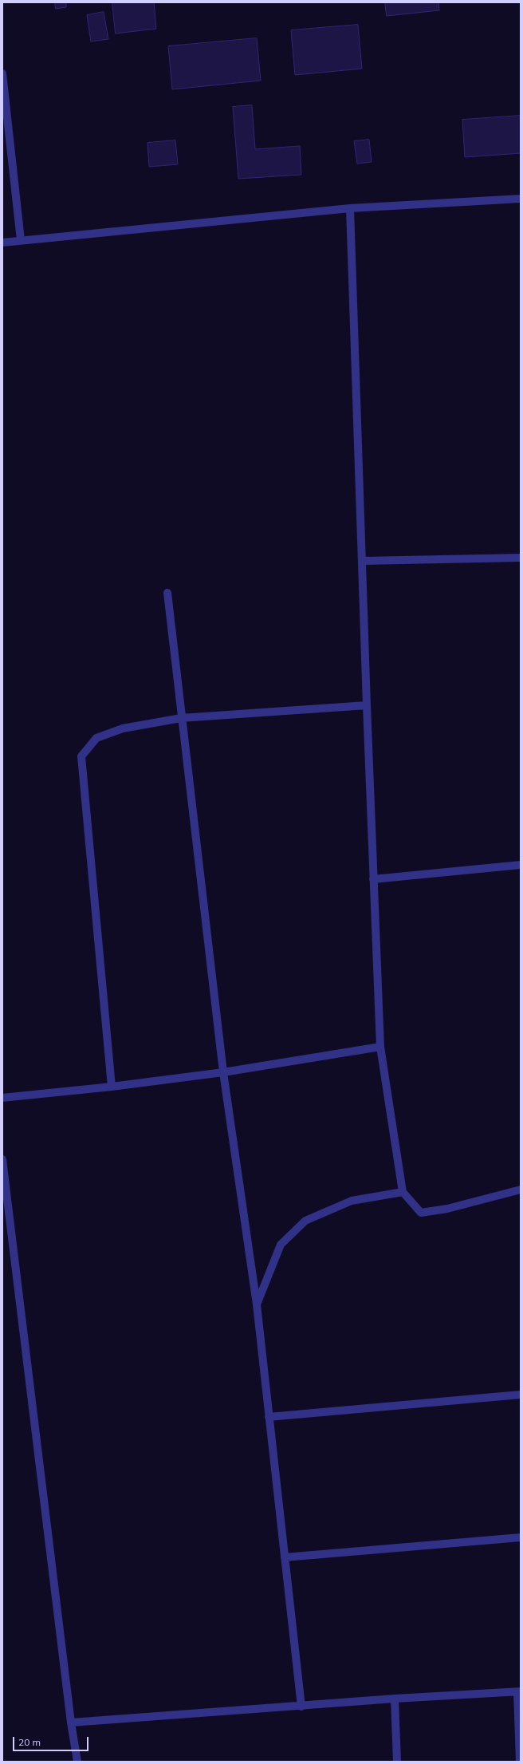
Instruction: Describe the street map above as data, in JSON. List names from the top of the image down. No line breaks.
{"scale_bar":"20 m"}
